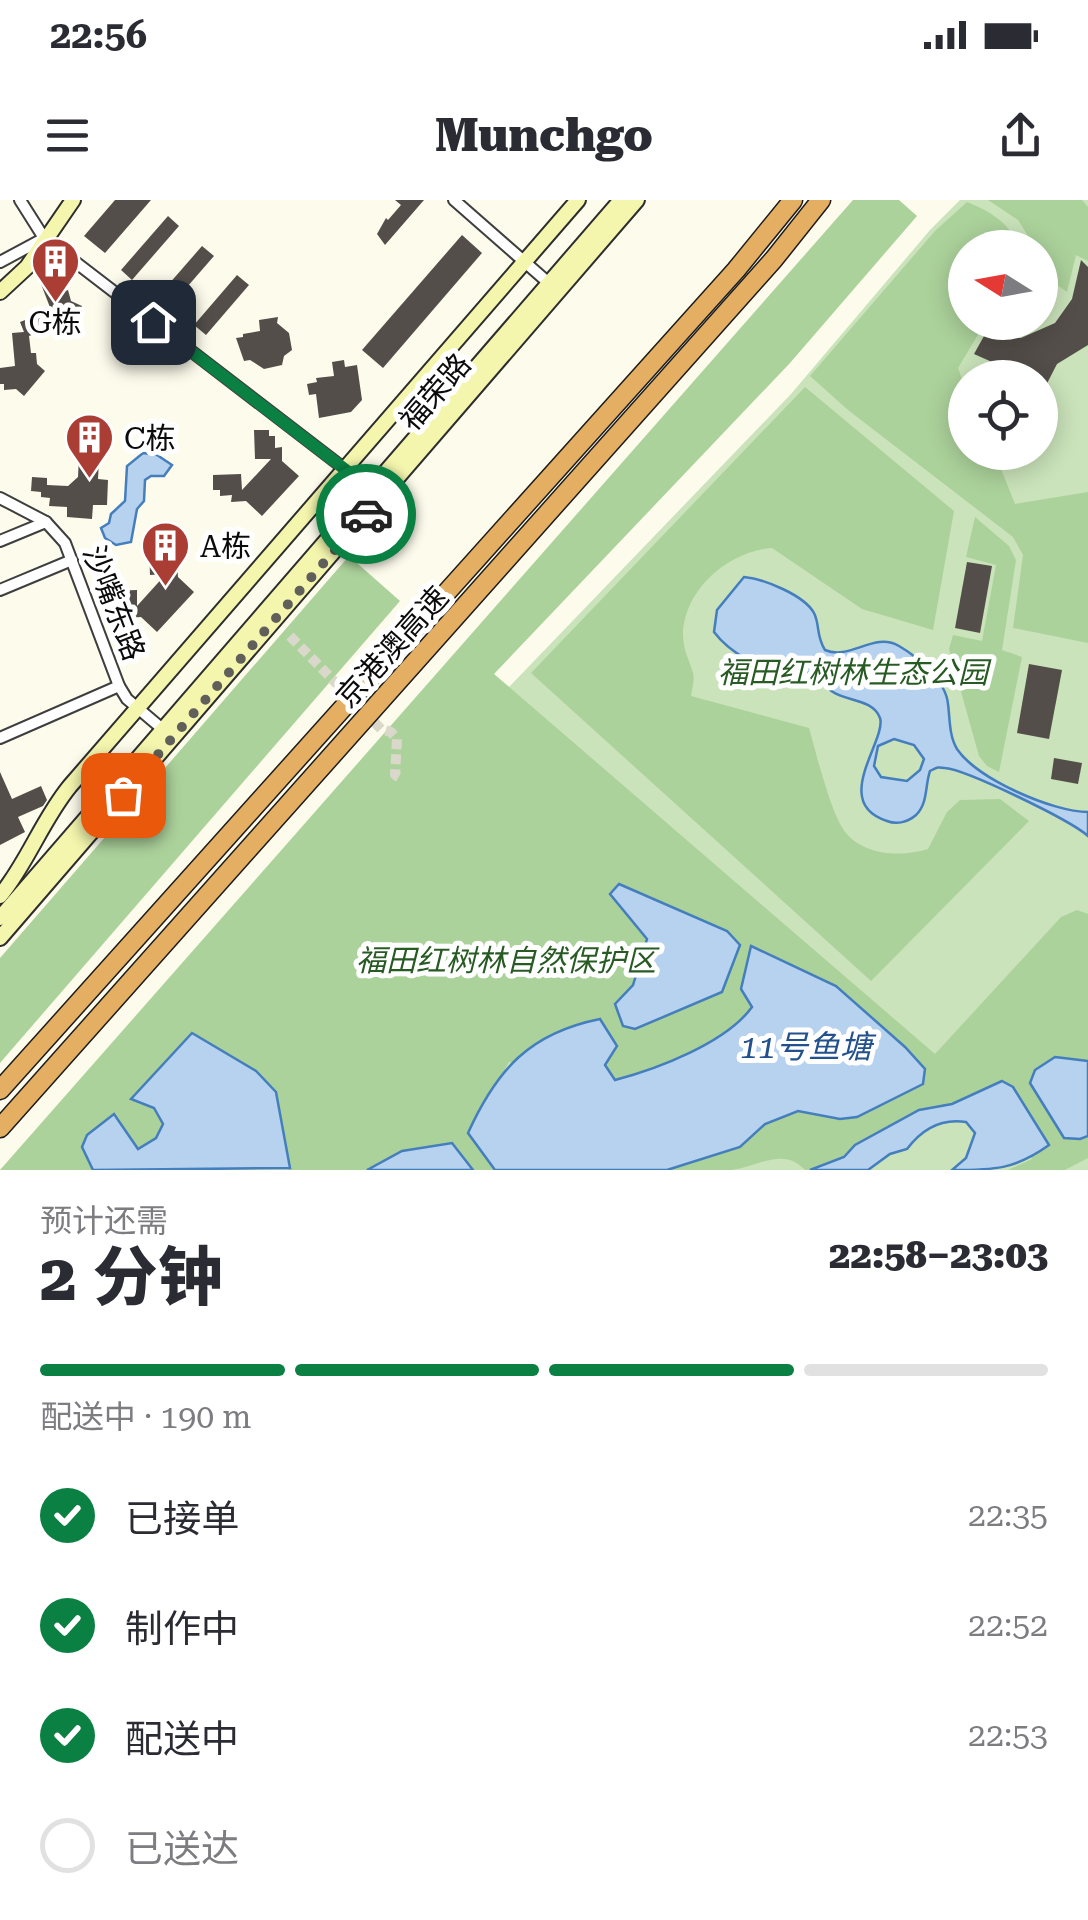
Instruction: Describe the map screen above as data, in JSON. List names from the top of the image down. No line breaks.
{"streets":{"highway":["京港澳高速"],"main road":["福荣路"],"street":["沙嘴东路"]},"crossings":[["福荣路","沙嘴东路"]],"water":["11号鱼塘"],"parks":["福田红树林生态公园","福田红树林自然保护区"],"places":{"building":["G栋","C栋","A栋"]},"north":"left","page":{"status":"22:56","header":"Munchgo","heading":["2 分钟","预计还需","22:58–23:03"],"bar":"配送中 · 190 m","list":[["已接单","22:35"],["制作中","22:52"],["配送中","22:53"],"已送达"]}}
